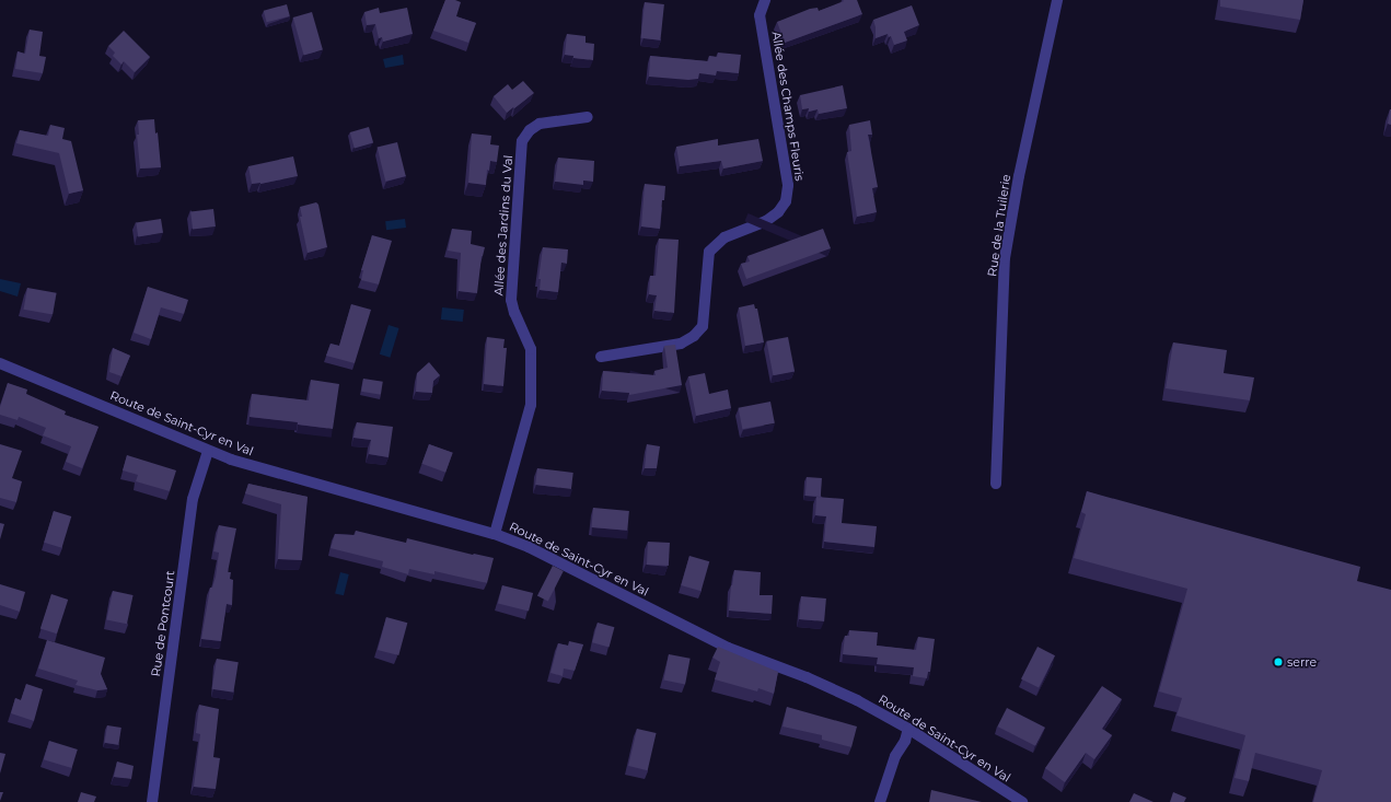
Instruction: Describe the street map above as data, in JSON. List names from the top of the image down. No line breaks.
{"streets":{"street":["Allée des Champs Fleuris","Allée des Jardins du Val","Rue de la Tuilerie","Route de Saint-Cyr en Val","Rue de Pontcourt"]},"crossings":[["Allée des Jardins du Val","Route de Saint-Cyr en Val"],["Route de Saint-Cyr en Val","Rue de Pontcourt"]],"places":["serre"]}
